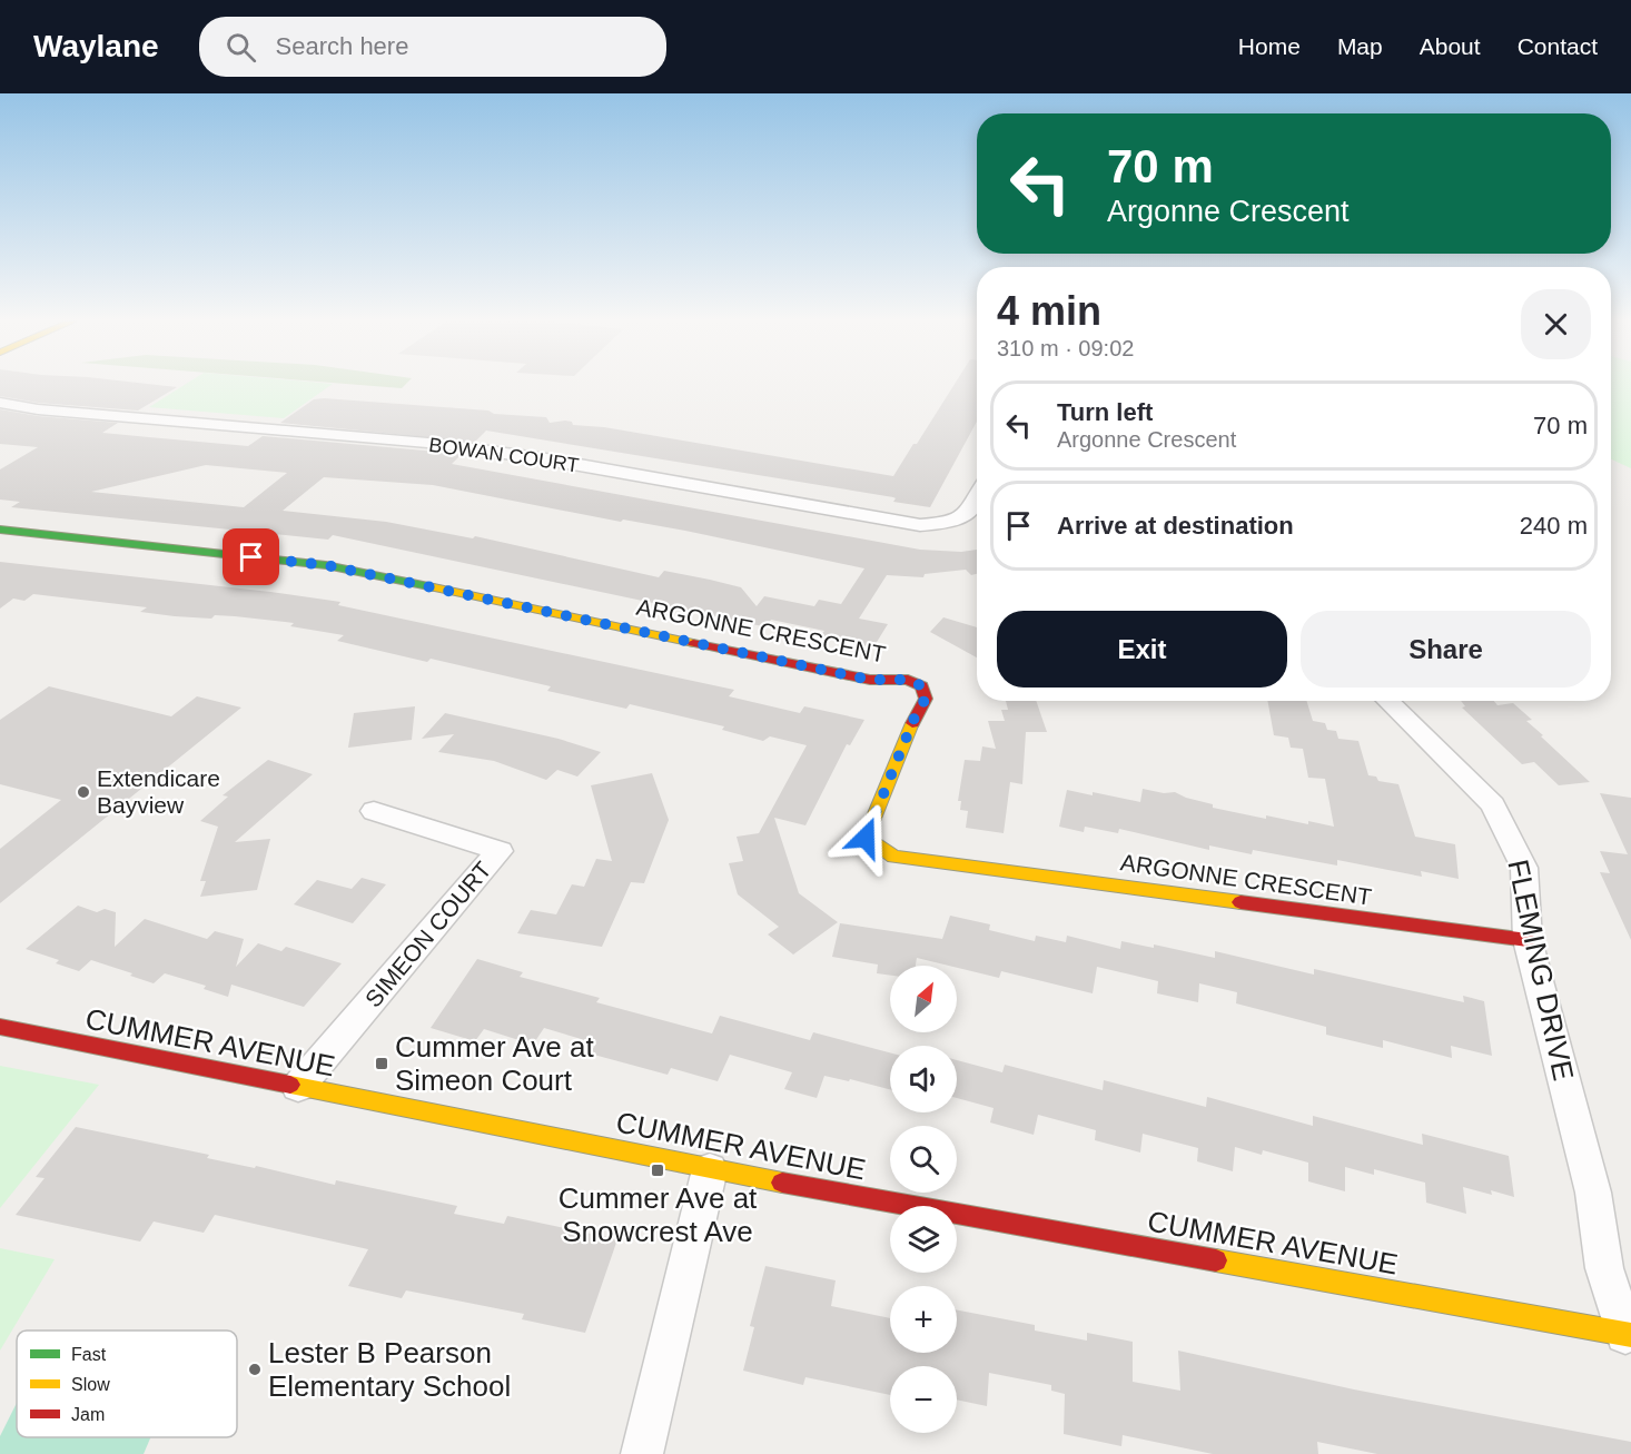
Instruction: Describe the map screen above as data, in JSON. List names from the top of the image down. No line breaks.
{"streets":{"street":["BOWAN COURT","ARGONNE CRESCENT","SIMEON COURT","FLEMING DRIVE","CUMMER AVENUE"]},"crossings":[["ARGONNE CRESCENT","FLEMING DRIVE"],["SIMEON COURT","CUMMER AVENUE"],["FLEMING DRIVE","CUMMER AVENUE"]],"places":{"other":["Extendicare Bayview","Lester B Pearson Elementary School"],"transit":["Cummer Ave at Simeon Court","Cummer Ave at Snowcrest Ave"]},"legend":["Fast","Slow","Jam"],"north":"top right","page":{"header":"Waylane","search":"Search here","nav":["Home","Map","About","Contact"],"turn":["70 m","Argonne Crescent"],"heading":["4 min","310 m · 09:02"],"list":[{"name":"Turn left","note":"Argonne Crescent","value":"70 m"},{"name":"Arrive at destination","value":"240 m"}],"buttons":["Exit","Share"],"map_buttons":["+","−"]}}
